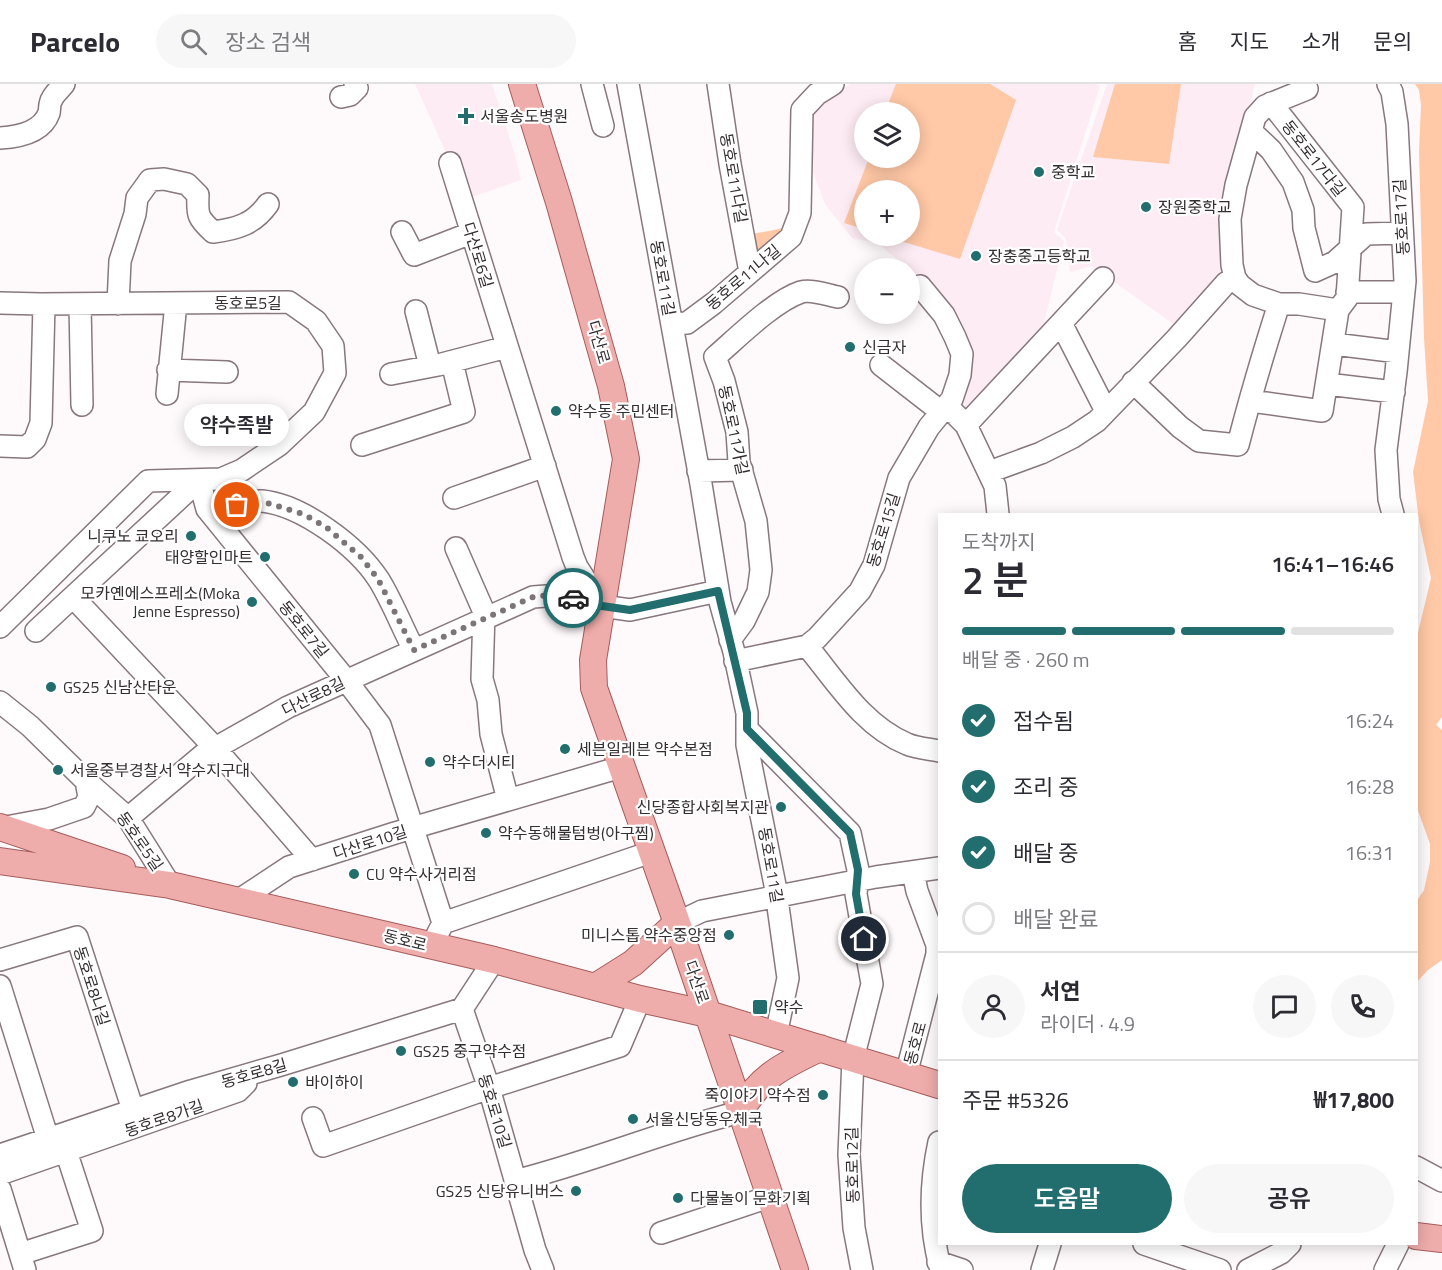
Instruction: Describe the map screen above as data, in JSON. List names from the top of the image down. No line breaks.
{"streets":{"main road":["다산로","동호로"],"street":["동호로17다길","동호로11다길","동호로17길","다산로6길","동호로11나길","동호로11길","동호로5길","동호로11가길","동호로15길","동호로7길","다산로8길","다산로10길","동호로8나길","동호로8길","동호로10길","동호로8가길","동호로12길"]},"crossings":[["동호로17다길","동호로17길"],["동호로11다길","동호로11나길"],["다산로6길","다산로"],["다산로6길","다산로8길"],["동호로11나길","동호로11길"],["동호로11길","동호로11가길"],["동호로11길","동호로"],["동호로5길","동호로7길"],["동호로5길","다산로8길"],["동호로5길","동호로"],["다산로","다산로8길"],["다산로","다산로10길"],["다산로","동호로"],["동호로7길","다산로8길"],["동호로7길","다산로10길"],["다산로10길","동호로"],["동호로","동호로12길"],["동호로8나길","동호로8길"],["동호로8길","동호로10길"],["동호로8길","동호로8가길"]],"places":{"health":["서울송도병원"],"other":["중학교","장원중학교","장충중고등학교","신금자","약수동 주민센터","약수족발","니쿠노 쿄오리","태양할인마트","모카옌에스프레소(Moka Jenne Espresso)","GS25 신남산타운","세븐일레븐 약수본점","약수더시티","서울중부경찰서 약수지구대","신당종합사회복지관","약수동해물텀벙(아구찜)","CU 약수사거리점","미니스톱 약수중앙점","GS25 중구약수점","바이하이","죽이야기 약수점","서울신당동우체국","GS25 신당유니버스","다물놀이 문화기획"],"transit":["약수"]},"page":{"header":"Parcelo","search":"장소 검색","nav":["홈","지도","소개","문의"],"map_buttons":["+","−"],"bubble":"약수족발","heading":["2 분","도착까지","16:41–16:46"],"panel":["서연","라이더 · 4.9","주문 #5326","₩17,800"],"bar":"배달 중 · 260 m","list":[["접수됨","16:24"],["조리 중","16:28"],["배달 중","16:31"],"배달 완료"],"buttons":["도움말","공유"]}}
